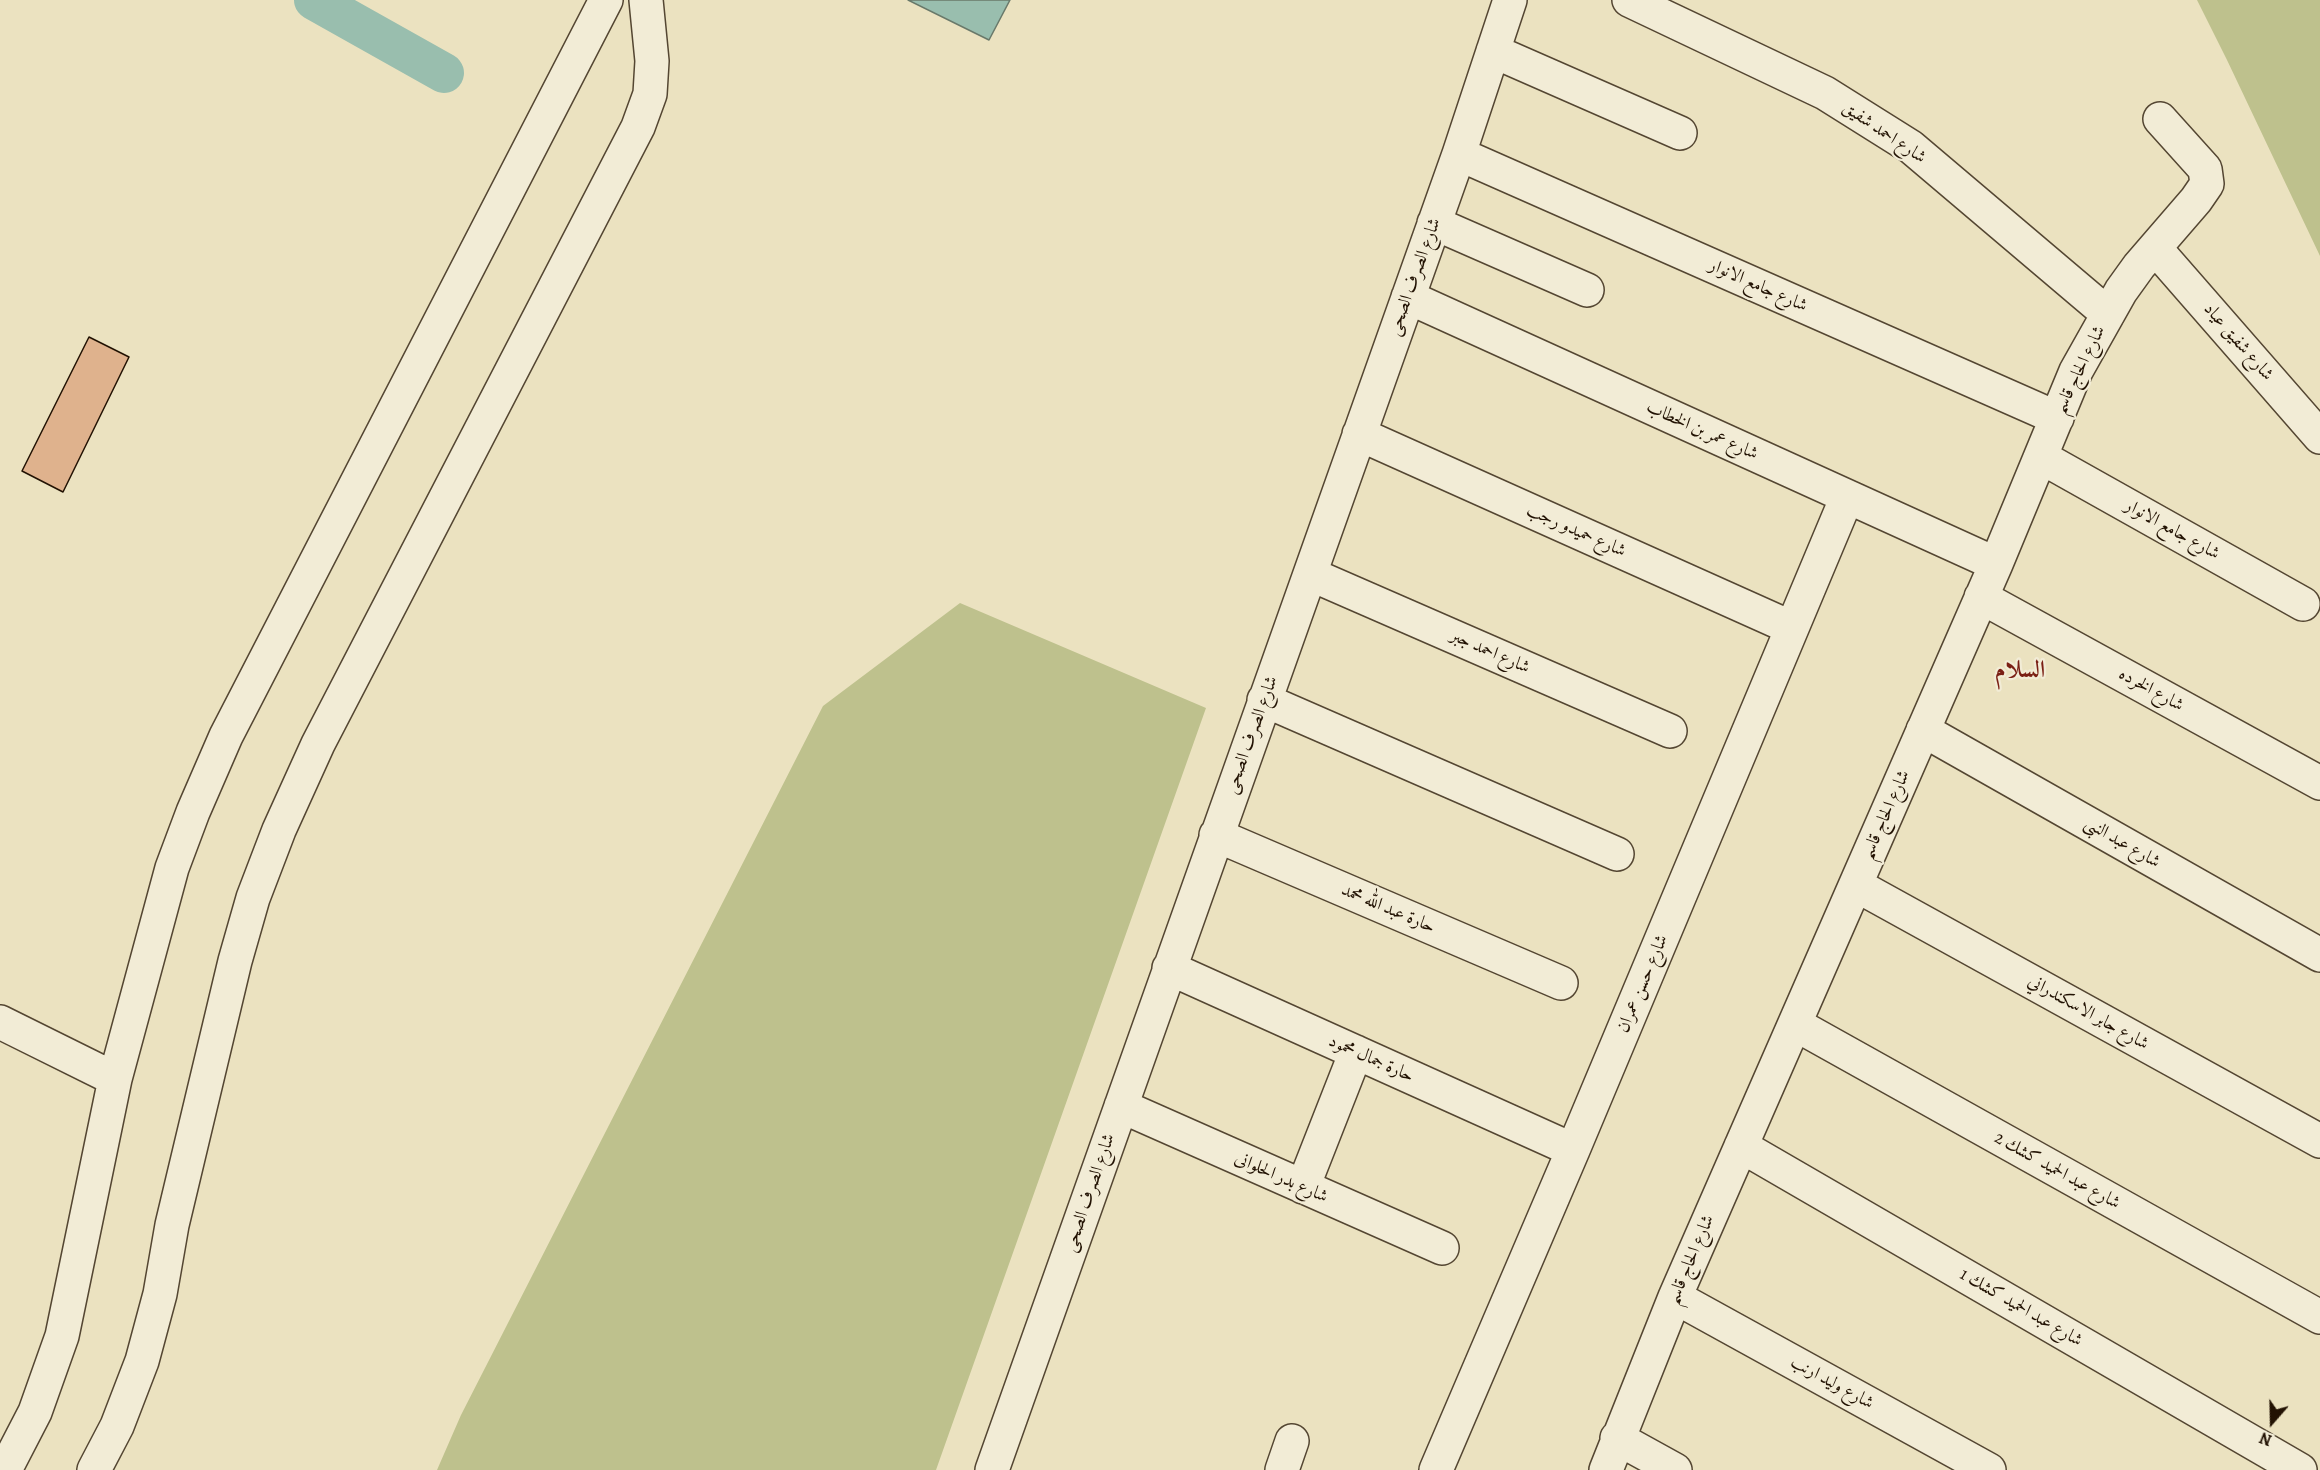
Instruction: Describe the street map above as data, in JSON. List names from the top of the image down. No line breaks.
{"streets":{"street":["شارع احمد شفيق","شارع الصرف الصحى","شارع جامع الانوار","شارع شفيق عياد","شارع الحاج قاسم","شارع عمر بن الخطاب","شارع حميدو رجب","شارع احمد جبر","شارع الخرده","شارع عبد النبى","حارة عبد الله محمد","شارع حسن عمران","شارع جابر الاسكندراني","حارة جمال محمود","شارع عبد الحميد كشك 2","شارع بدر الحلوانى","شارع عبد الحميد كشك 1","شارع وليد ارنب"]},"crossings":[["شارع احمد شفيق","شارع الحاج قاسم"],["شارع الصرف الصحى","شارع جامع الانوار"],["شارع الصرف الصحى","شارع عمر بن الخطاب"],["شارع الصرف الصحى","شارع حميدو رجب"],["شارع الصرف الصحى","شارع احمد جبر"],["شارع الصرف الصحى","حارة عبد الله محمد"],["شارع الصرف الصحى","حارة جمال محمود"],["شارع الصرف الصحى","شارع بدر الحلوانى"],["شارع جامع الانوار","شارع الحاج قاسم"],["شارع شفيق عياد","شارع الحاج قاسم"],["شارع الحاج قاسم","شارع عمر بن الخطاب"],["شارع الحاج قاسم","شارع الخرده"],["شارع الحاج قاسم","شارع عبد النبى"],["شارع الحاج قاسم","شارع جابر الاسكندراني"],["شارع الحاج قاسم","شارع عبد الحميد كشك 2"],["شارع الحاج قاسم","شارع عبد الحميد كشك 1"],["شارع الحاج قاسم","شارع وليد ارنب"],["شارع عمر بن الخطاب","شارع حسن عمران"],["شارع حميدو رجب","شارع حسن عمران"],["شارع حسن عمران","حارة جمال محمود"]],"districts":["السلام"],"north":"bottom"}
